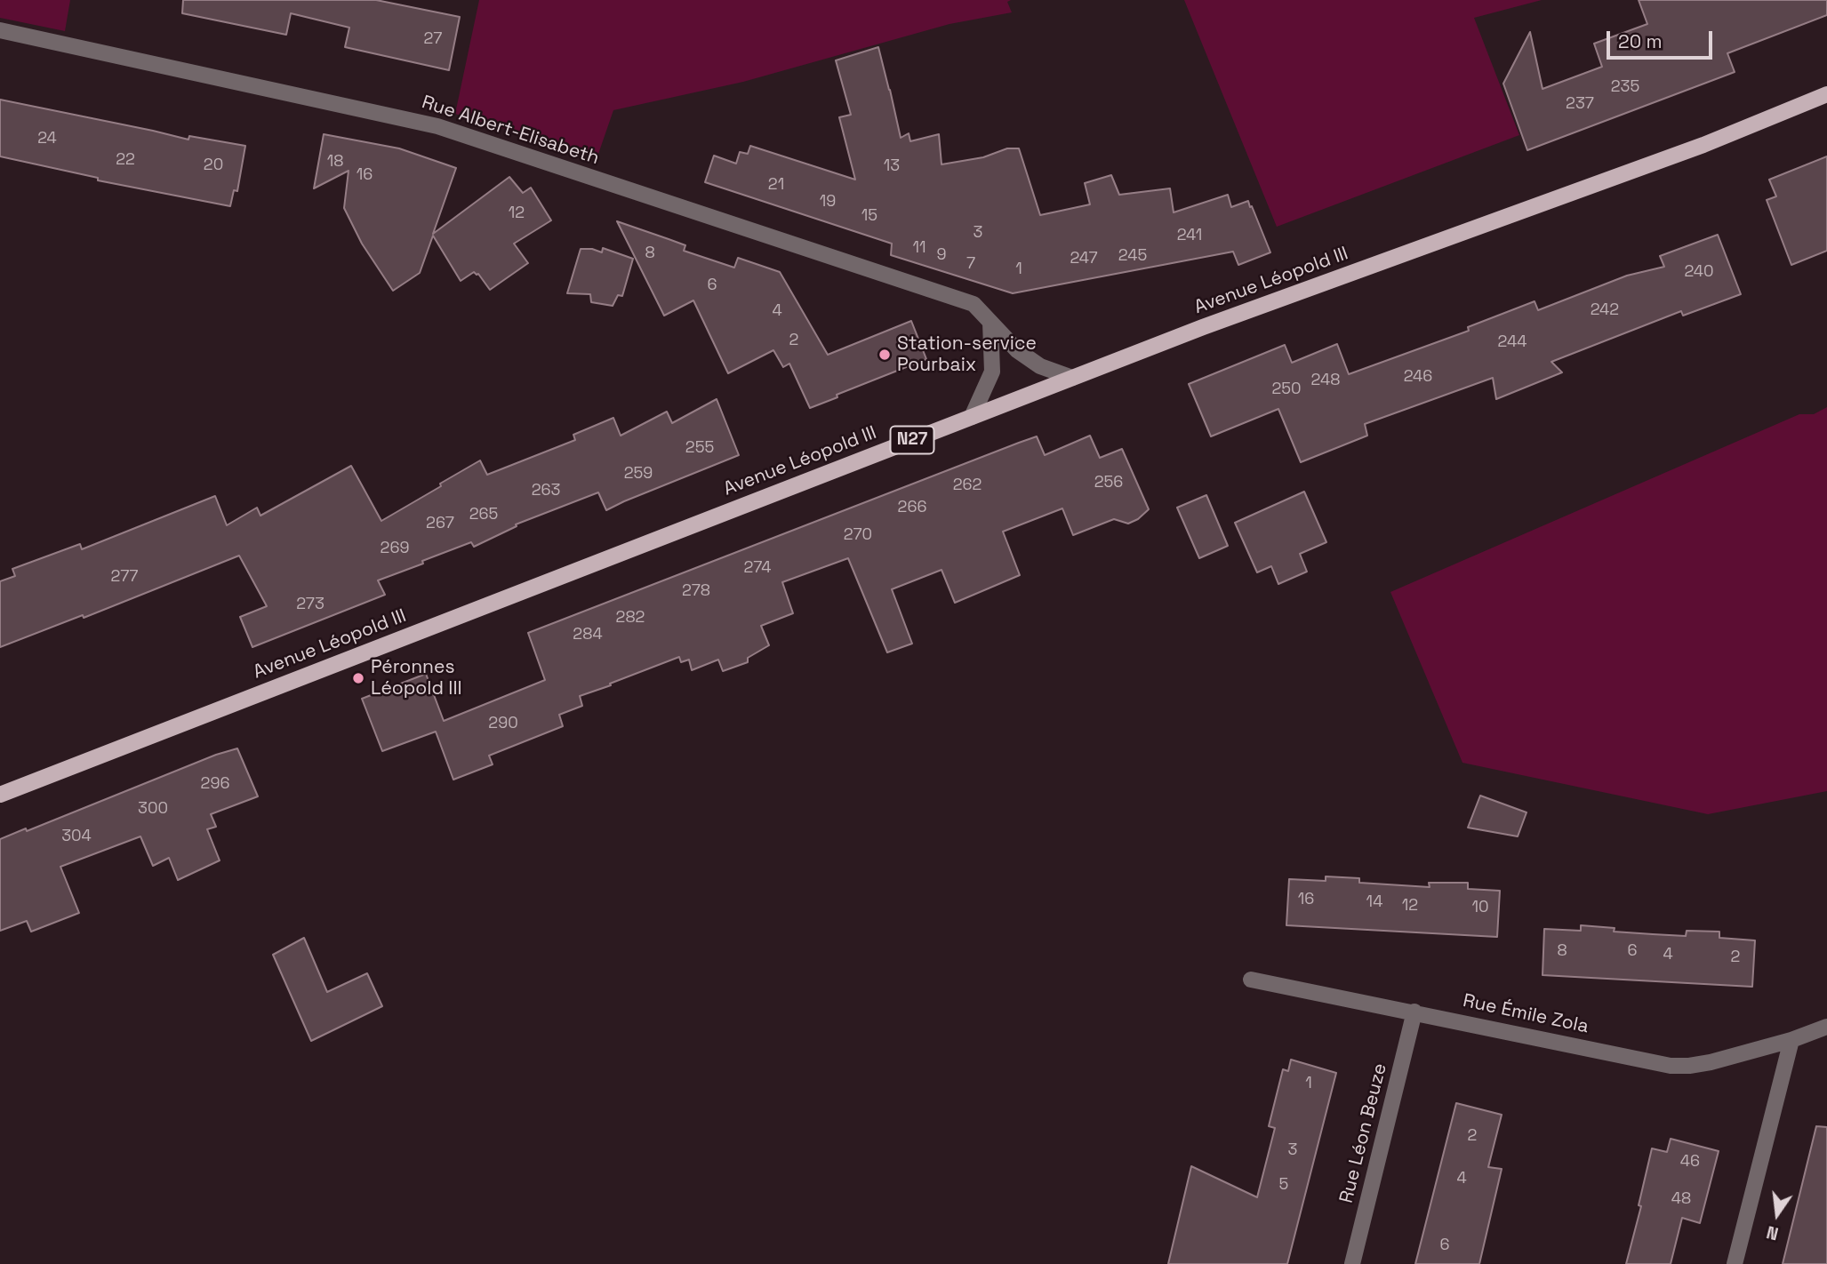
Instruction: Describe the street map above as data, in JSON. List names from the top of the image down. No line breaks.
{"streets":{"main road":["Avenue Léopold III","N27"],"street":["Rue Albert-Elisabeth","Rue Émile Zola","Rue Léon Beuze"]},"crossings":[["Rue Albert-Elisabeth","Avenue Léopold III"],["Rue Émile Zola","Rue Léon Beuze"]],"places":["Station-service Pourbaix","Péronnes Léopold III"],"house_numbers":["27","235","237","24","22","18","20","13","16","21","19","12","15","3","241","11","8","9","245","247","7","1","240","6","242","4","2","244","246","248","250","255","259","256","262","263","266","265","267","270","269","274","277","278","273","282","284","290","296","300","304","16","14","12","10","8","6","4","2","1","2","3","46","4","5","48","6"],"scale_bar":"20 m","north":"bottom"}
